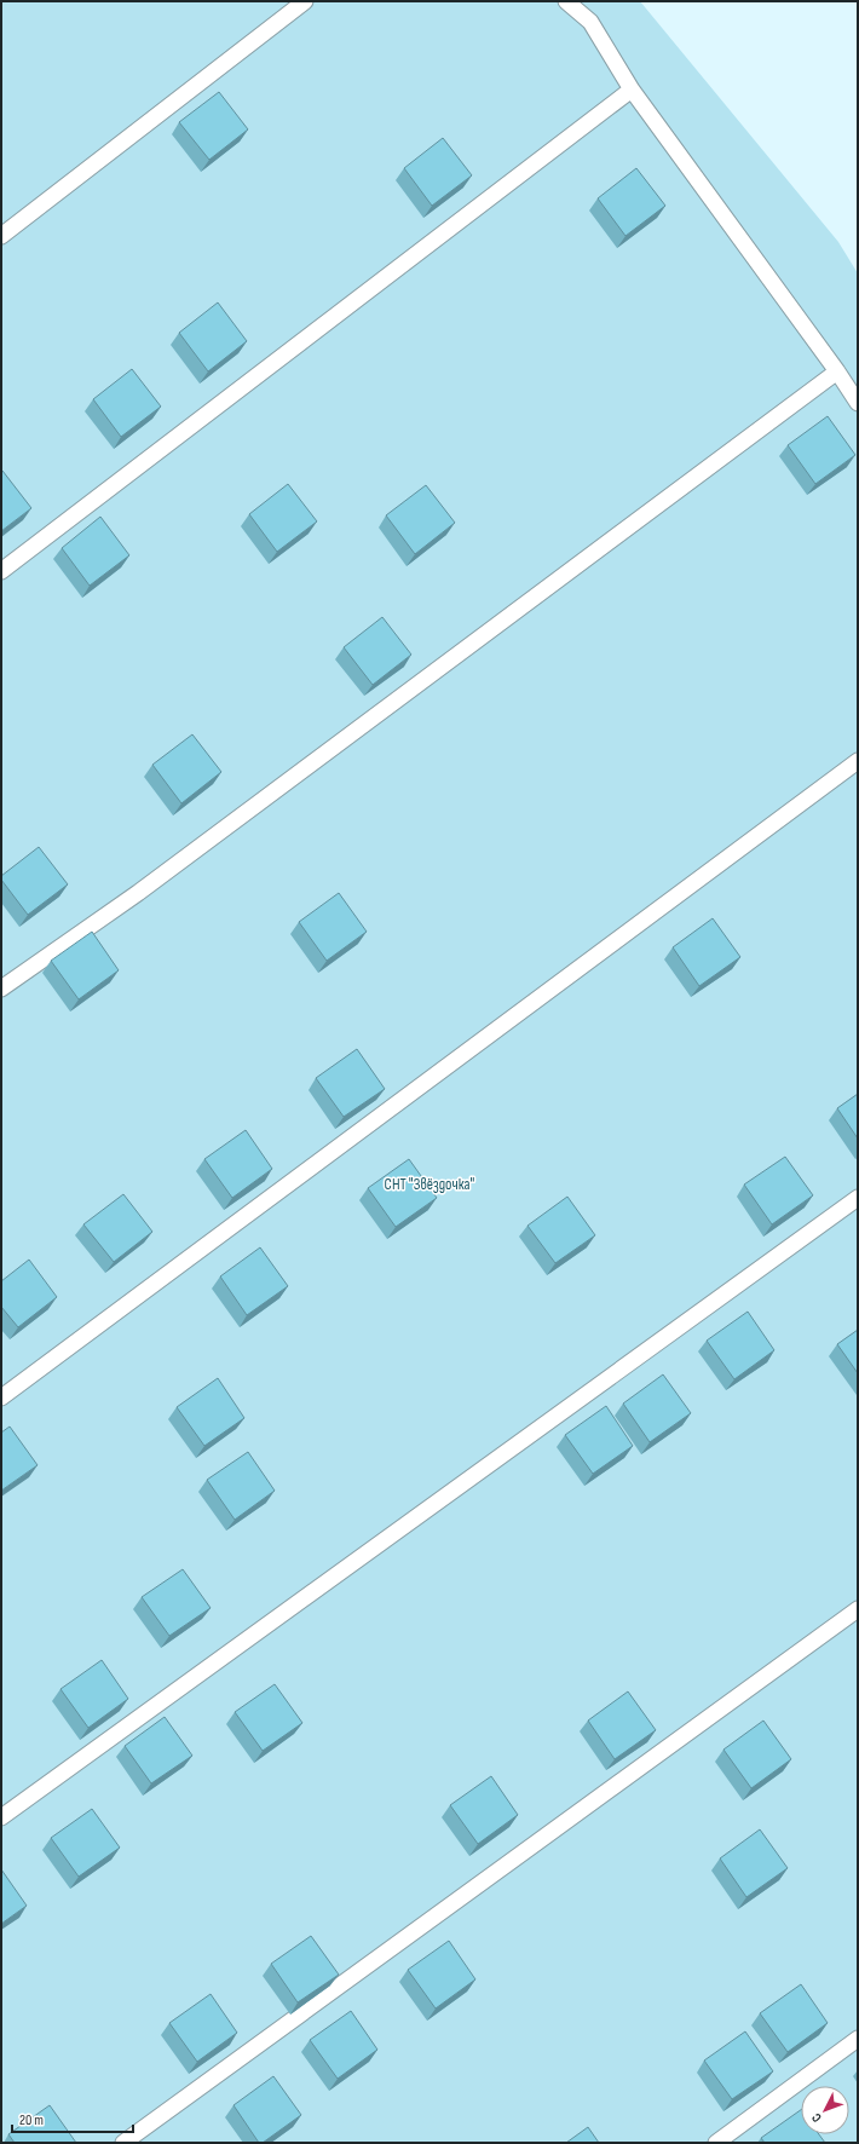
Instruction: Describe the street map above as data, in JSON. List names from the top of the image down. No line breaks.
{"parks":["СНТ \"Звёздочка\""],"scale_bar":"20 m","north":"bottom left"}
